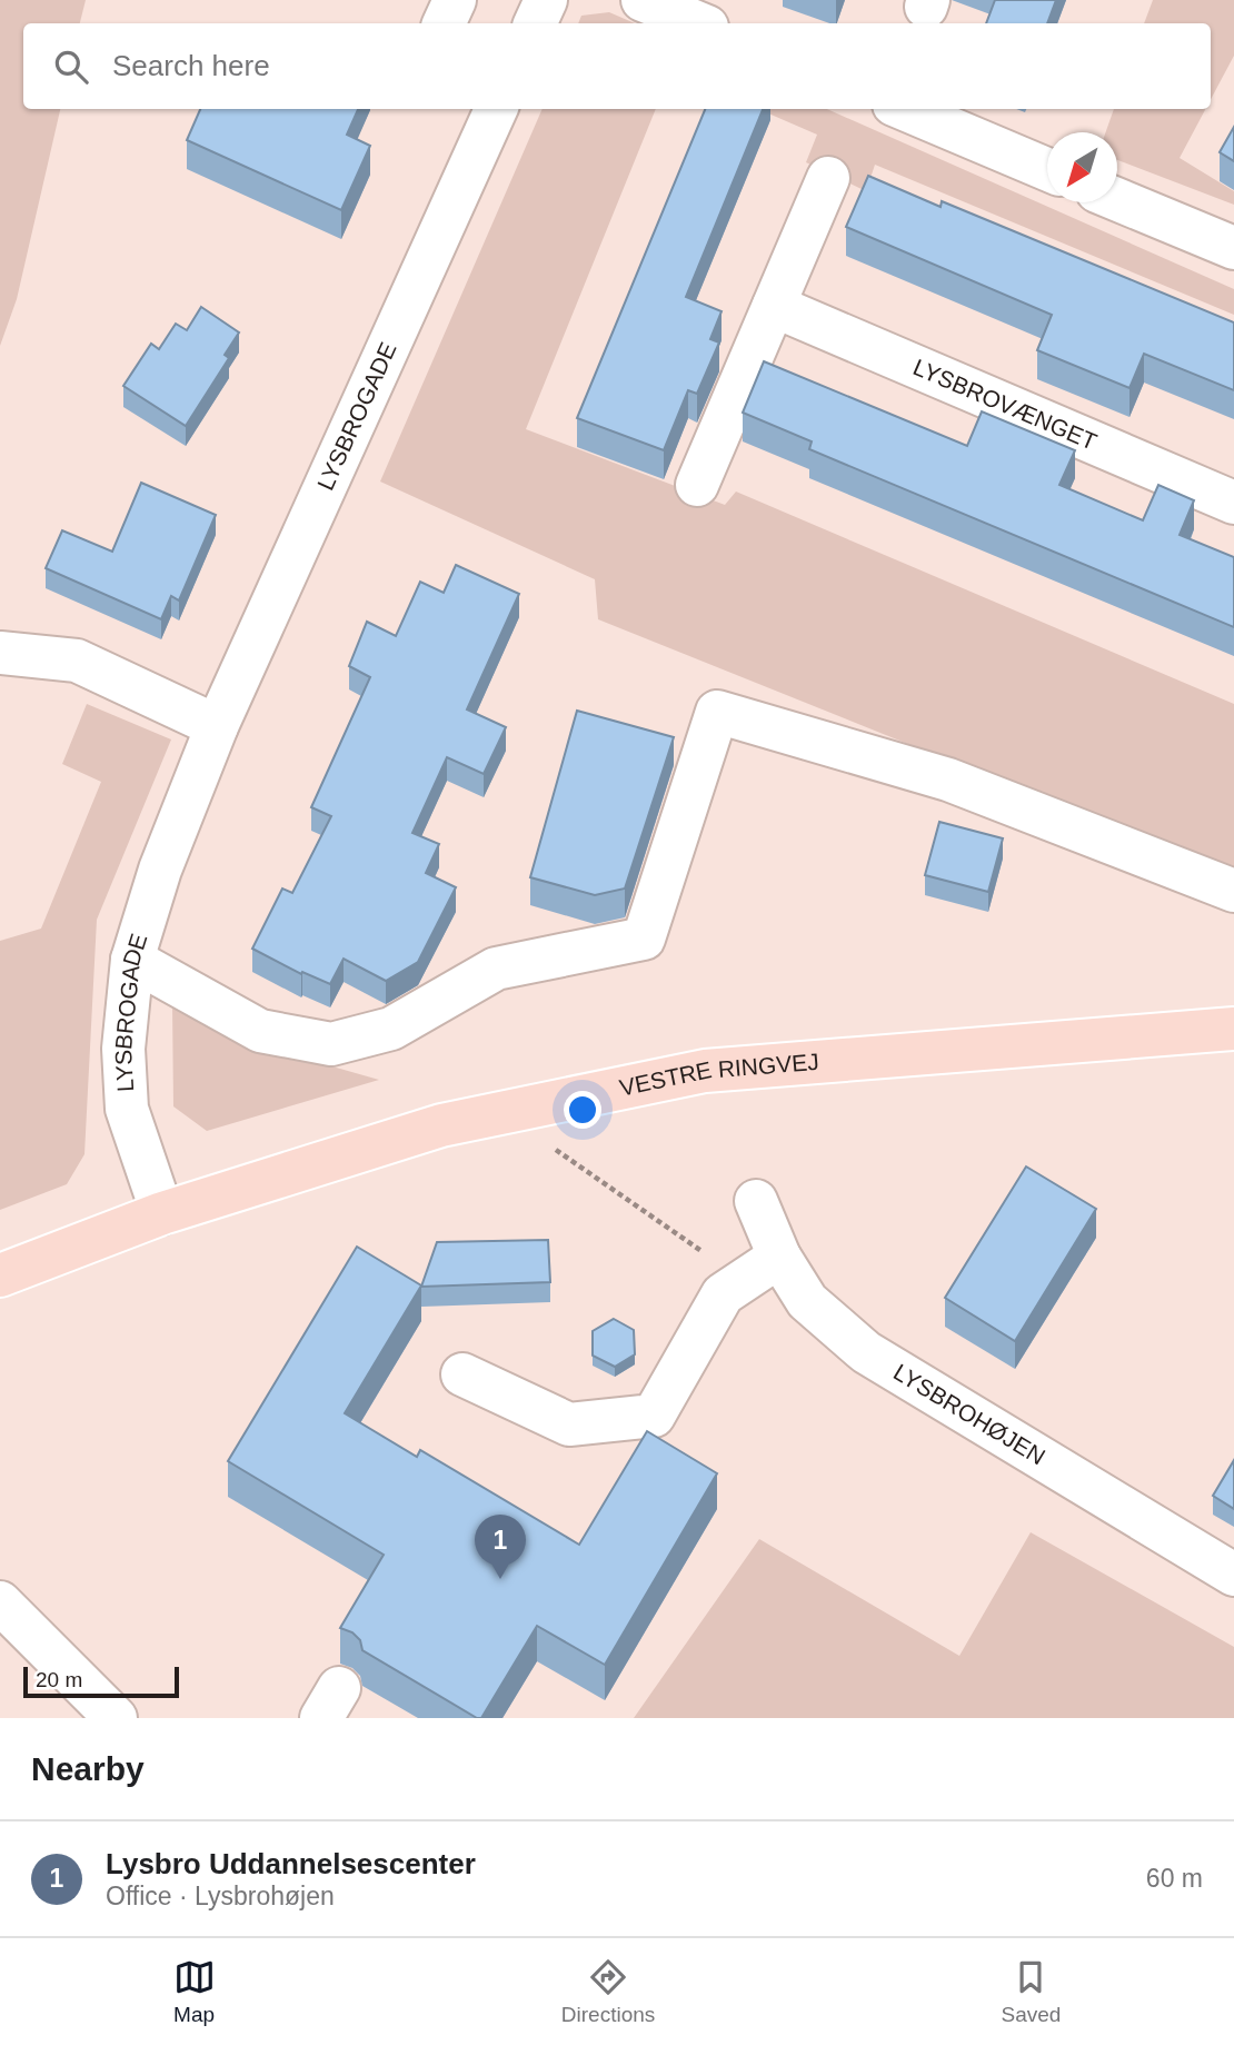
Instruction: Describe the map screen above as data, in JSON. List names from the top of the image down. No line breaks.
{"streets":{"main road":["VESTRE RINGVEJ"],"street":["LYSBROVÆNGET","LYSBROGADE","LYSBROHØJEN"]},"crossings":[["LYSBROGADE","VESTRE RINGVEJ"]],"scale_bar":"20 m","north":"bottom left","page":{"search":"Search here","pins":"1","scale":"20 m","heading":"Nearby","list":[{"mark":"1","name":"Lysbro Uddannelsescenter","note":"Office · Lysbrohøjen","value":"60 m"}],"nav":["Map","Directions","Saved"]}}
